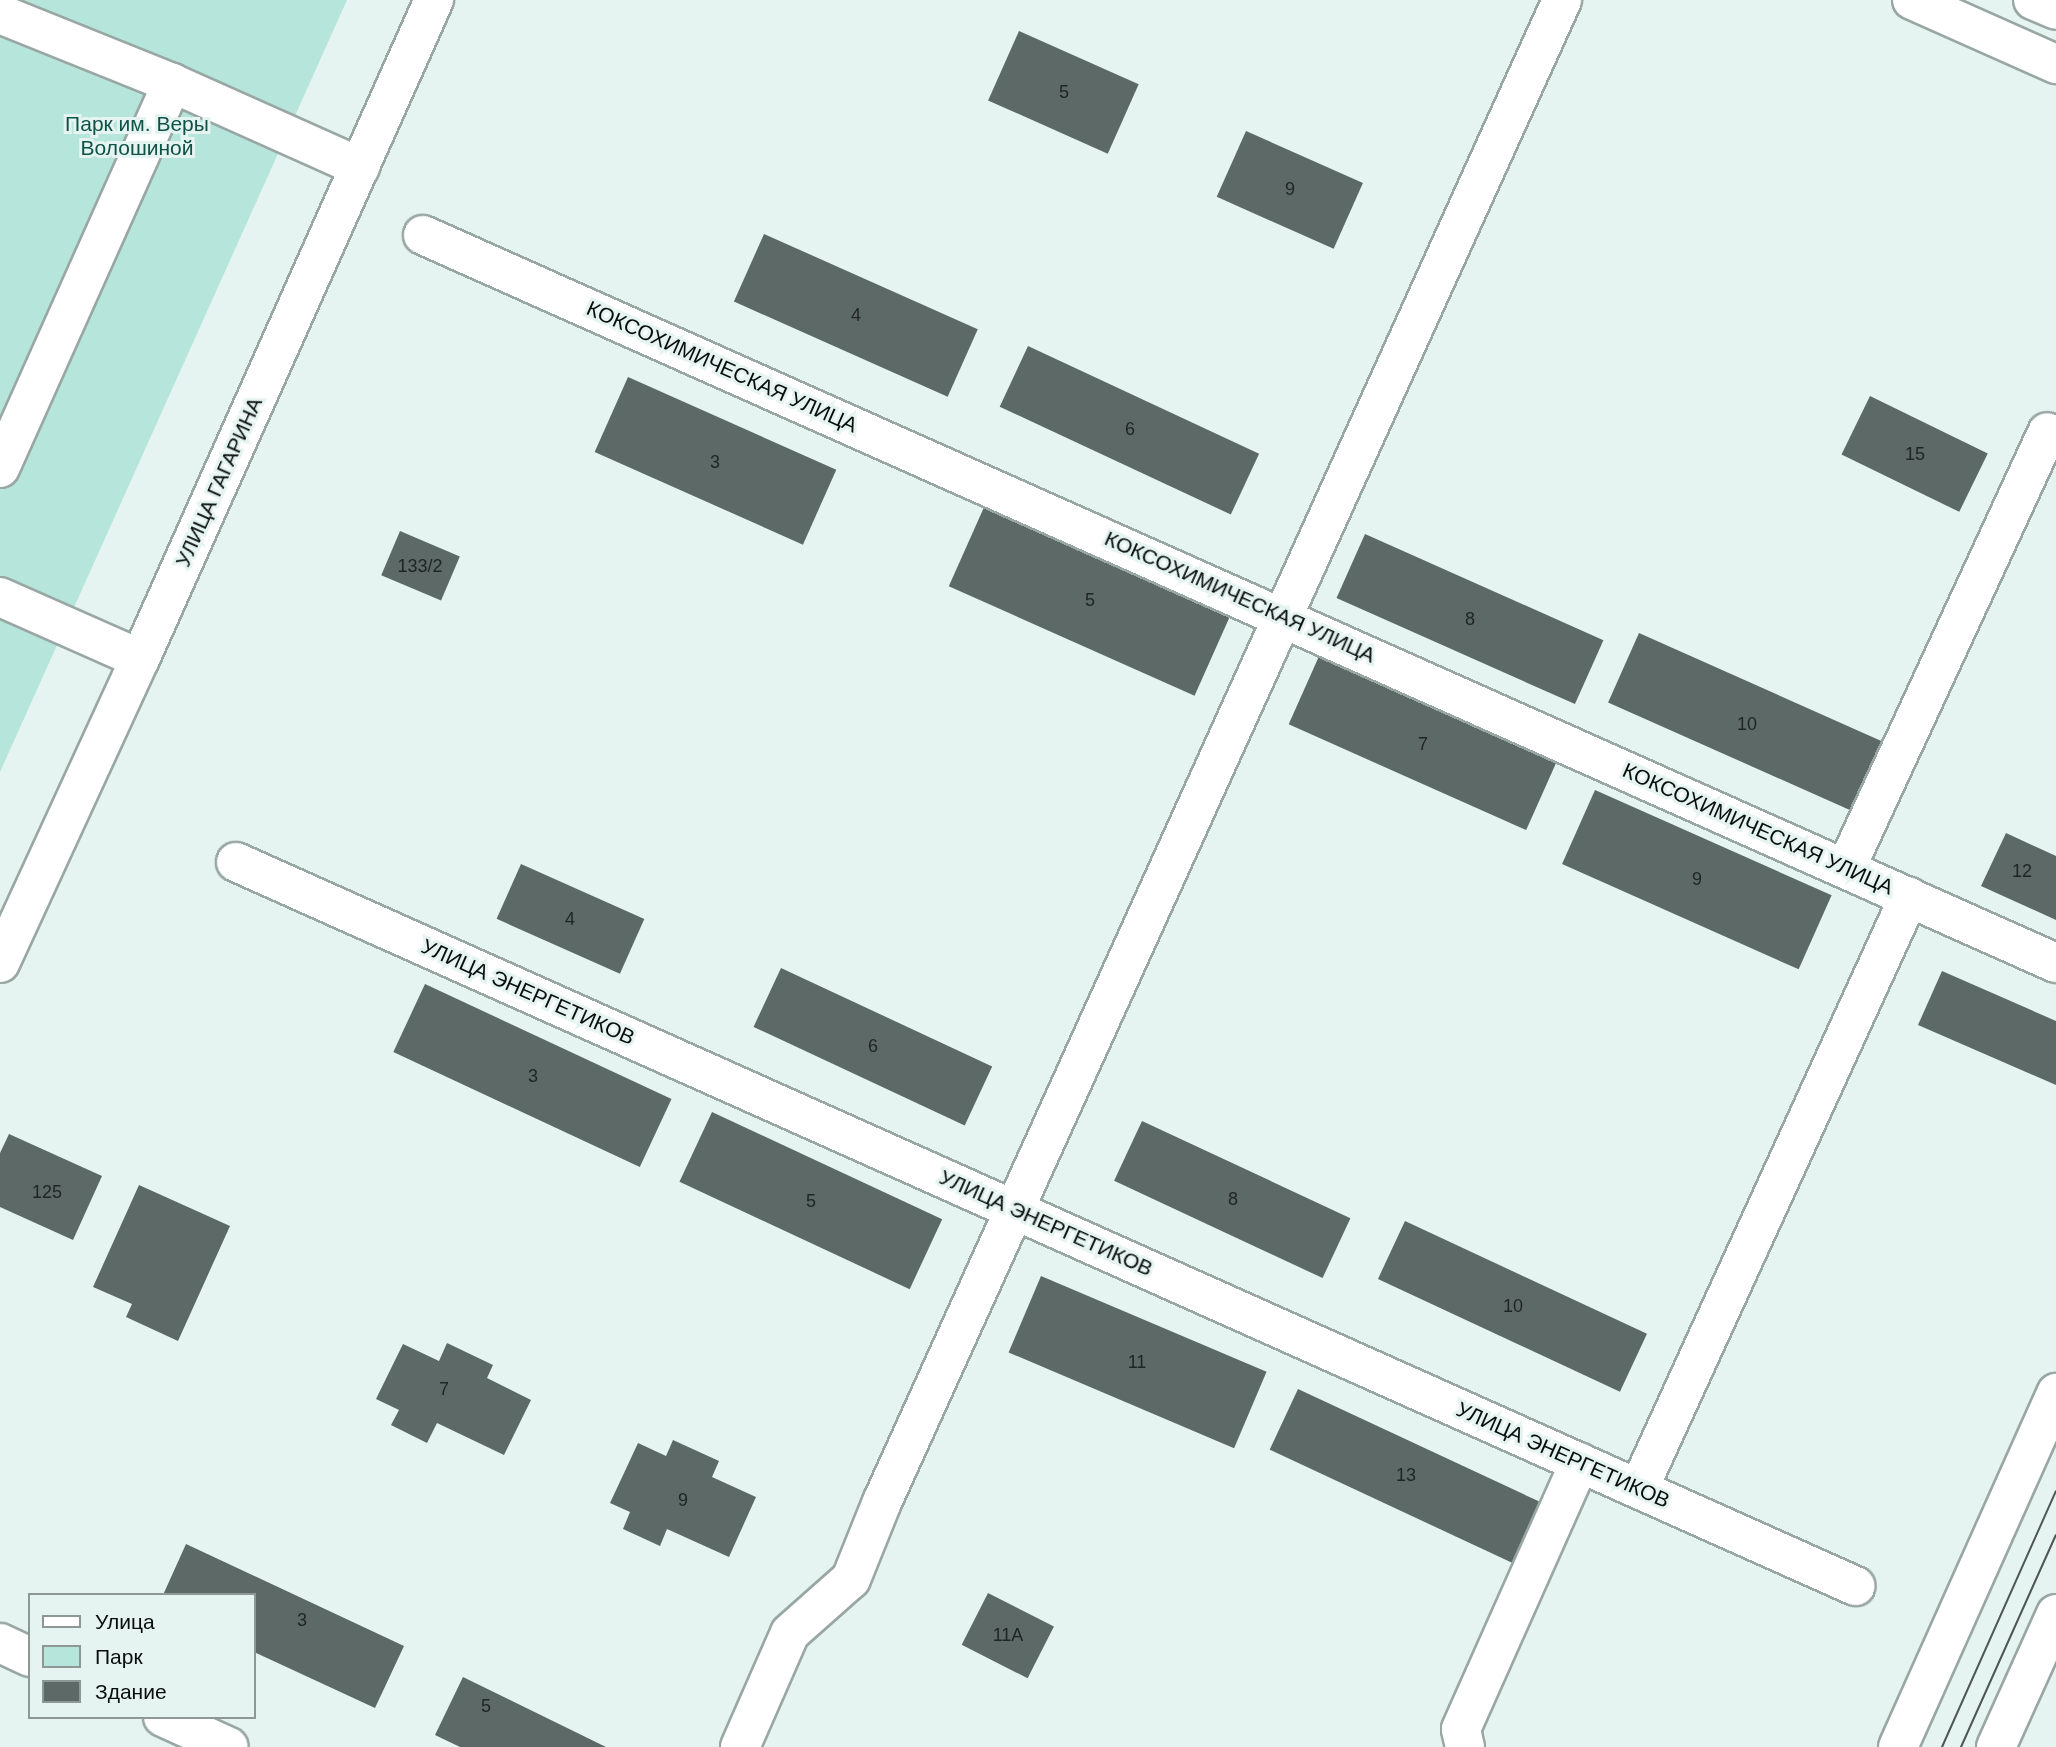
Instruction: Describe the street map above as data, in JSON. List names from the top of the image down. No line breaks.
{"streets":{"street":["КОКСОХИМИЧЕСКАЯ УЛИЦА","УЛИЦА ГАГАРИНА","УЛИЦА ЭНЕРГЕТИКОВ"]},"parks":["Парк им. Веры Волошиной"],"house_numbers":["5","9","4","6","15","3","133/2","5","8","10","7","12","9","4","6","3","125","8","5","10","11","7","13","9","3","11А","5"],"legend":["Улица","Парк","Здание"]}
